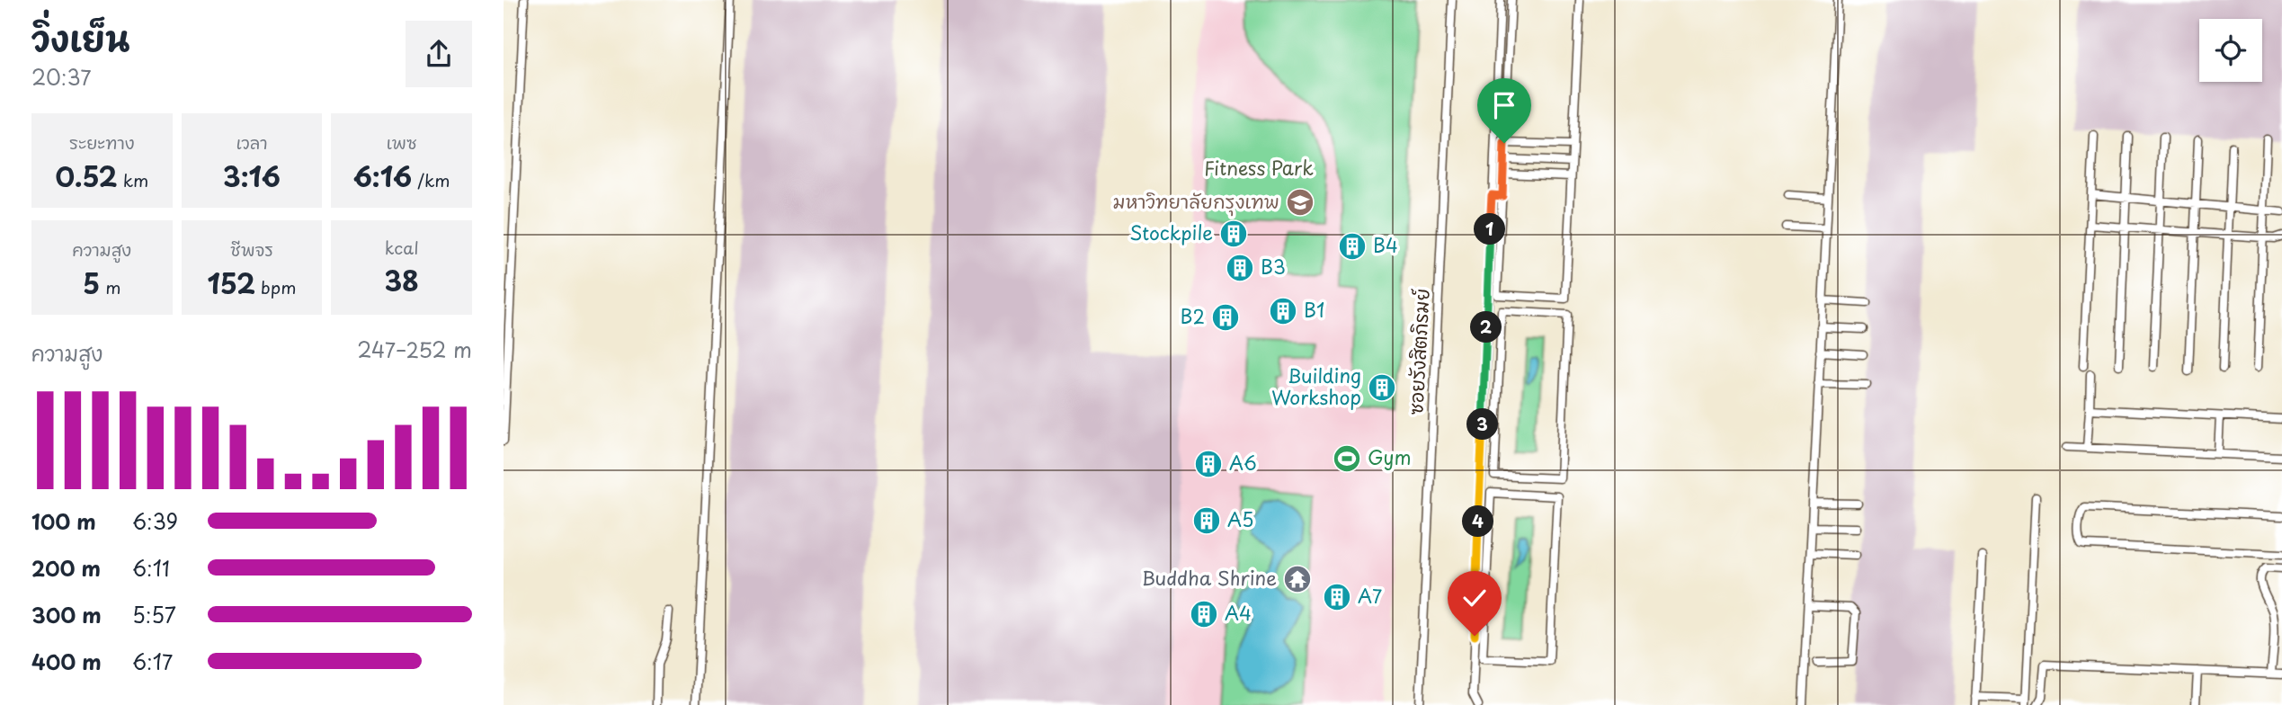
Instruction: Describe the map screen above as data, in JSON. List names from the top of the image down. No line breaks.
{"streets":{"street":["ซอยรังสิตภิรมย์"]},"parks":["Fitness Park"],"places":{"school or university":["มหาวิทยาลัยกรุงเทพ"],"building":["Stockpile","B4","B3","B1","B2","Building Workshop","A6","A5","A7","A4"],"sports":["Gym"],"temple":["Buddha Shrine"]},"page":{"heading":["วิ่งเย็น","20:37"],"stats":[["ระยะทาง","0.52 km"],["เวลา","3:16"],["เพซ","6:16 /km"],["ความสูง","5 m"],["ชีพจร","152 bpm"],["kcal","38"]],"pins":["1","2","3","4"],"chart":["ความสูง","247–252 m"],"list":[{"name":"100 m","note":"6:39"},{"name":"200 m","note":"6:11"},{"name":"300 m","note":"5:57"},{"name":"400 m","note":"6:17"}]}}
